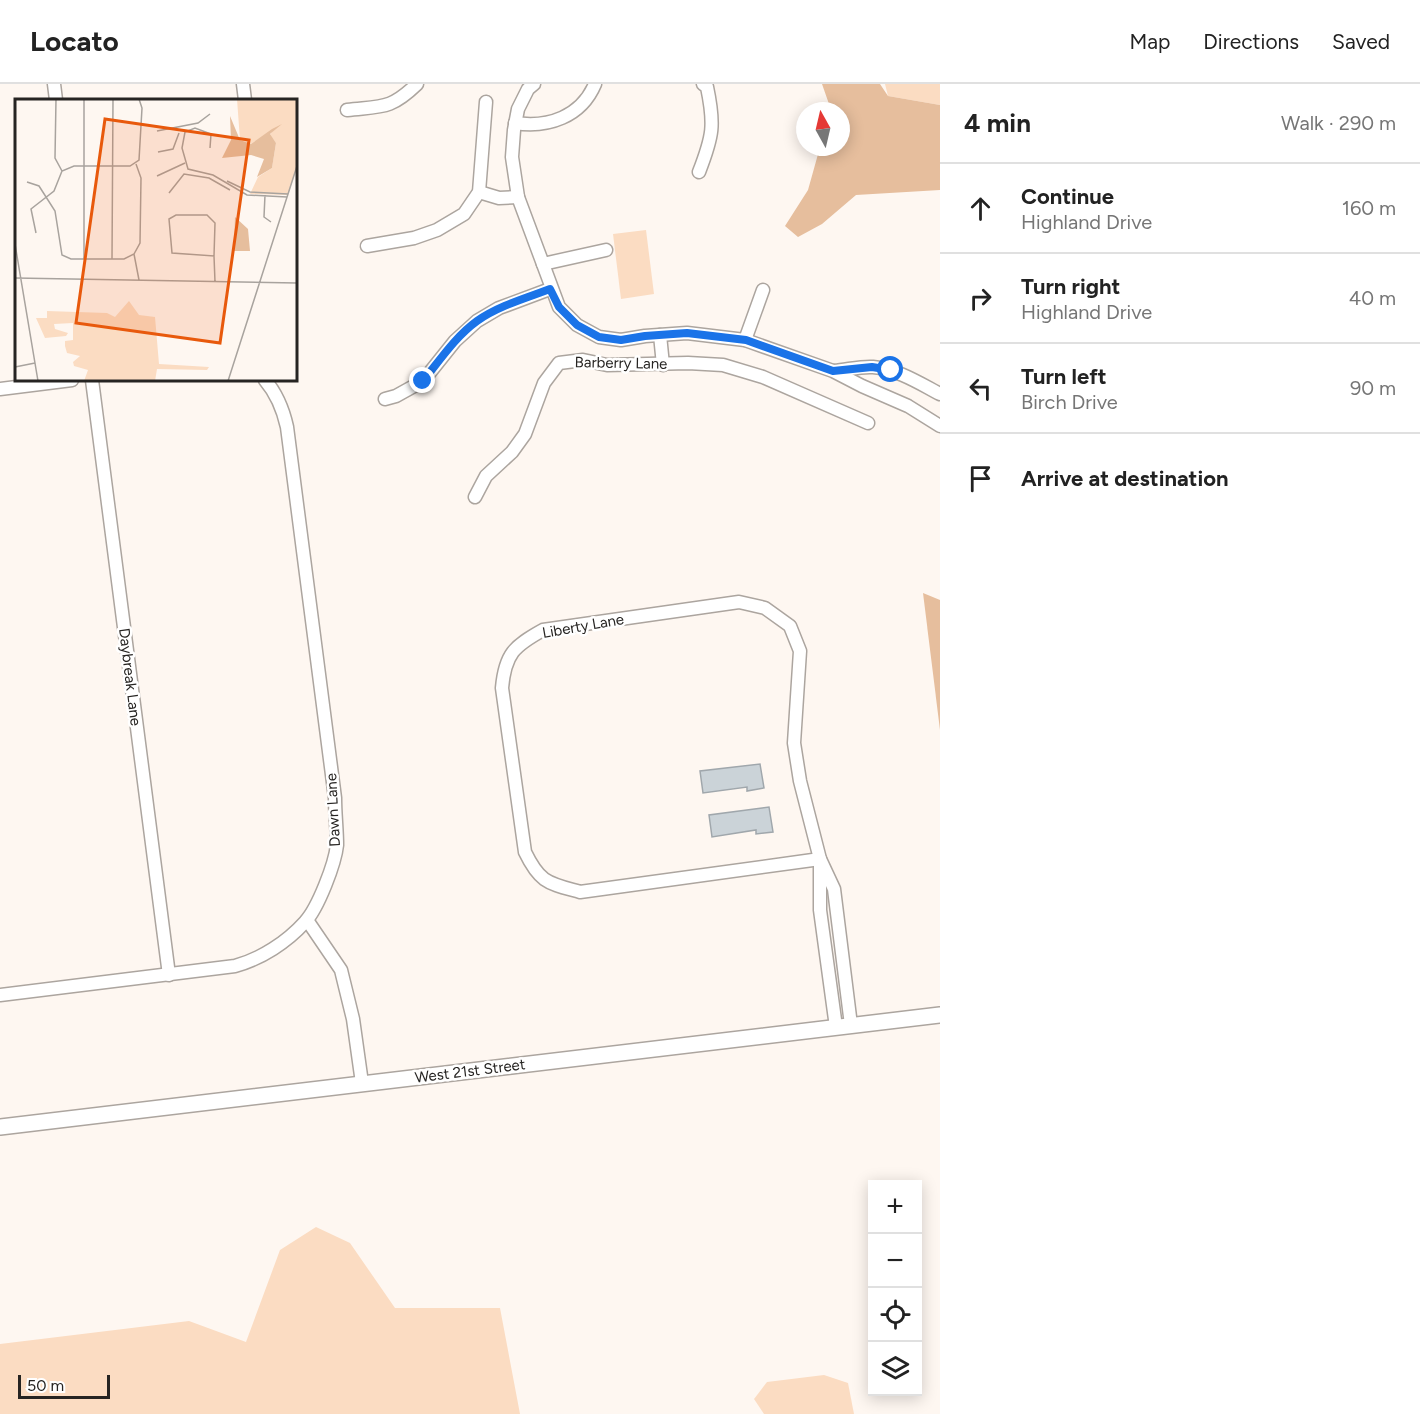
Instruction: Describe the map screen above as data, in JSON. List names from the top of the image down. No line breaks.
{"streets":{"street":["Barberry Lane","Liberty Lane","Daybreak Lane","Dawn Lane","West 21st Street"]},"crossings":[["Liberty Lane","West 21st Street"],["Daybreak Lane","Dawn Lane"]],"scale_bar":"50 m","north":"top","page":{"header":"Locato","nav":["Map","Directions","Saved"],"heading":["4 min","Walk · 290 m"],"list":[["Continue","Highland Drive","160 m"],["Turn right","Highland Drive","40 m"],["Turn left","Birch Drive","90 m"],"Arrive at destination"],"map_buttons":["+","−"],"scale":"50 m"}}
